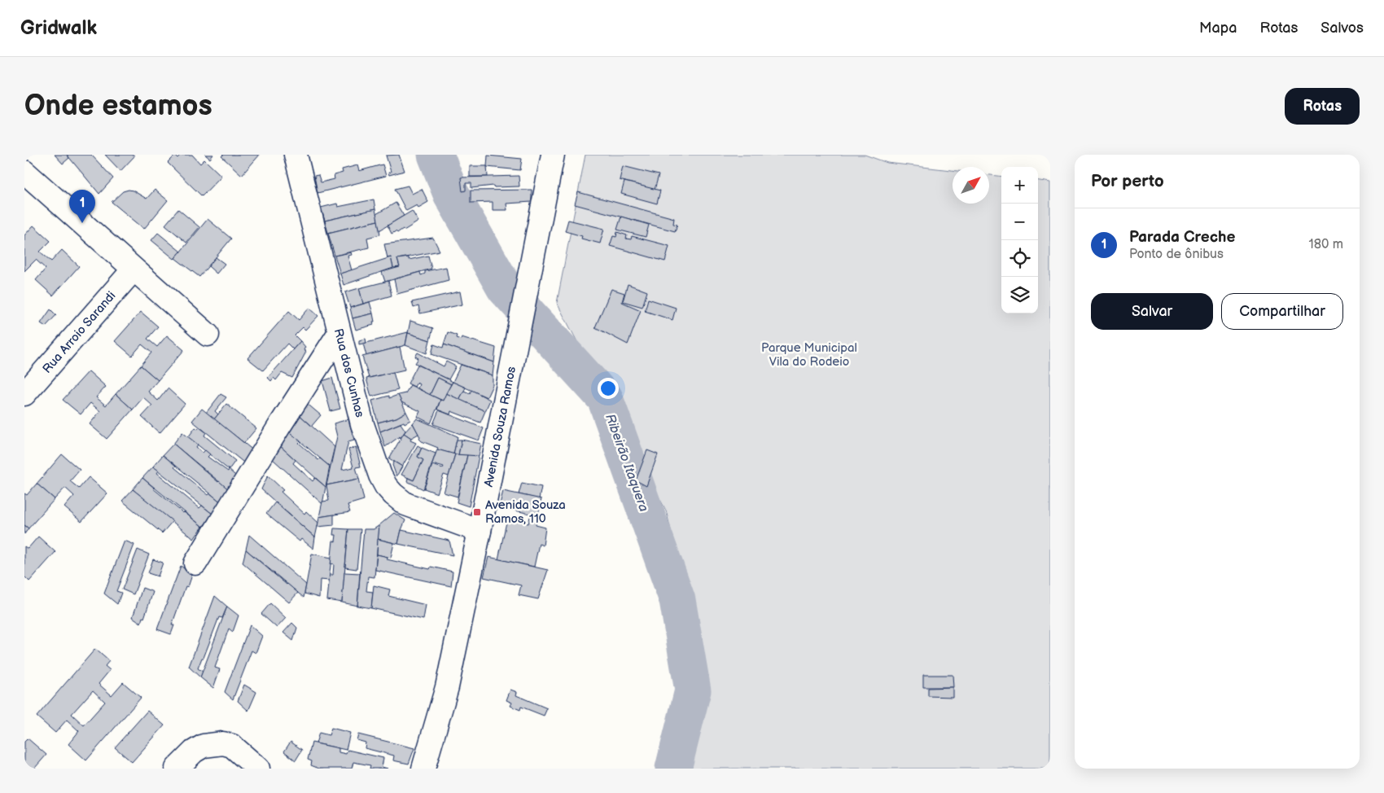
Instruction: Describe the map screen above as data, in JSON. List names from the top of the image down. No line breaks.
{"streets":{"street":["Rua Arroio Sarandi","Rua dos Cunhas","Avenida Souza Ramos"]},"crossings":[["Rua dos Cunhas","Avenida Souza Ramos"]],"water":["Ribeirão Itaquera"],"parks":["Parque Municipal Vila do Rodeio"],"places":{"transit":["Avenida Souza Ramos, 110"]},"north":"top right","page":{"header":"Gridwalk","nav":["Mapa","Rotas","Salvos"],"buttons":["Rotas",["Salvar","Compartilhar"]],"title":"Onde estamos","heading":"Por perto","map_buttons":["+","−"],"pins":"1","list":[{"mark":"1","name":"Parada Creche","note":"Ponto de ônibus","value":"180 m"}]}}
